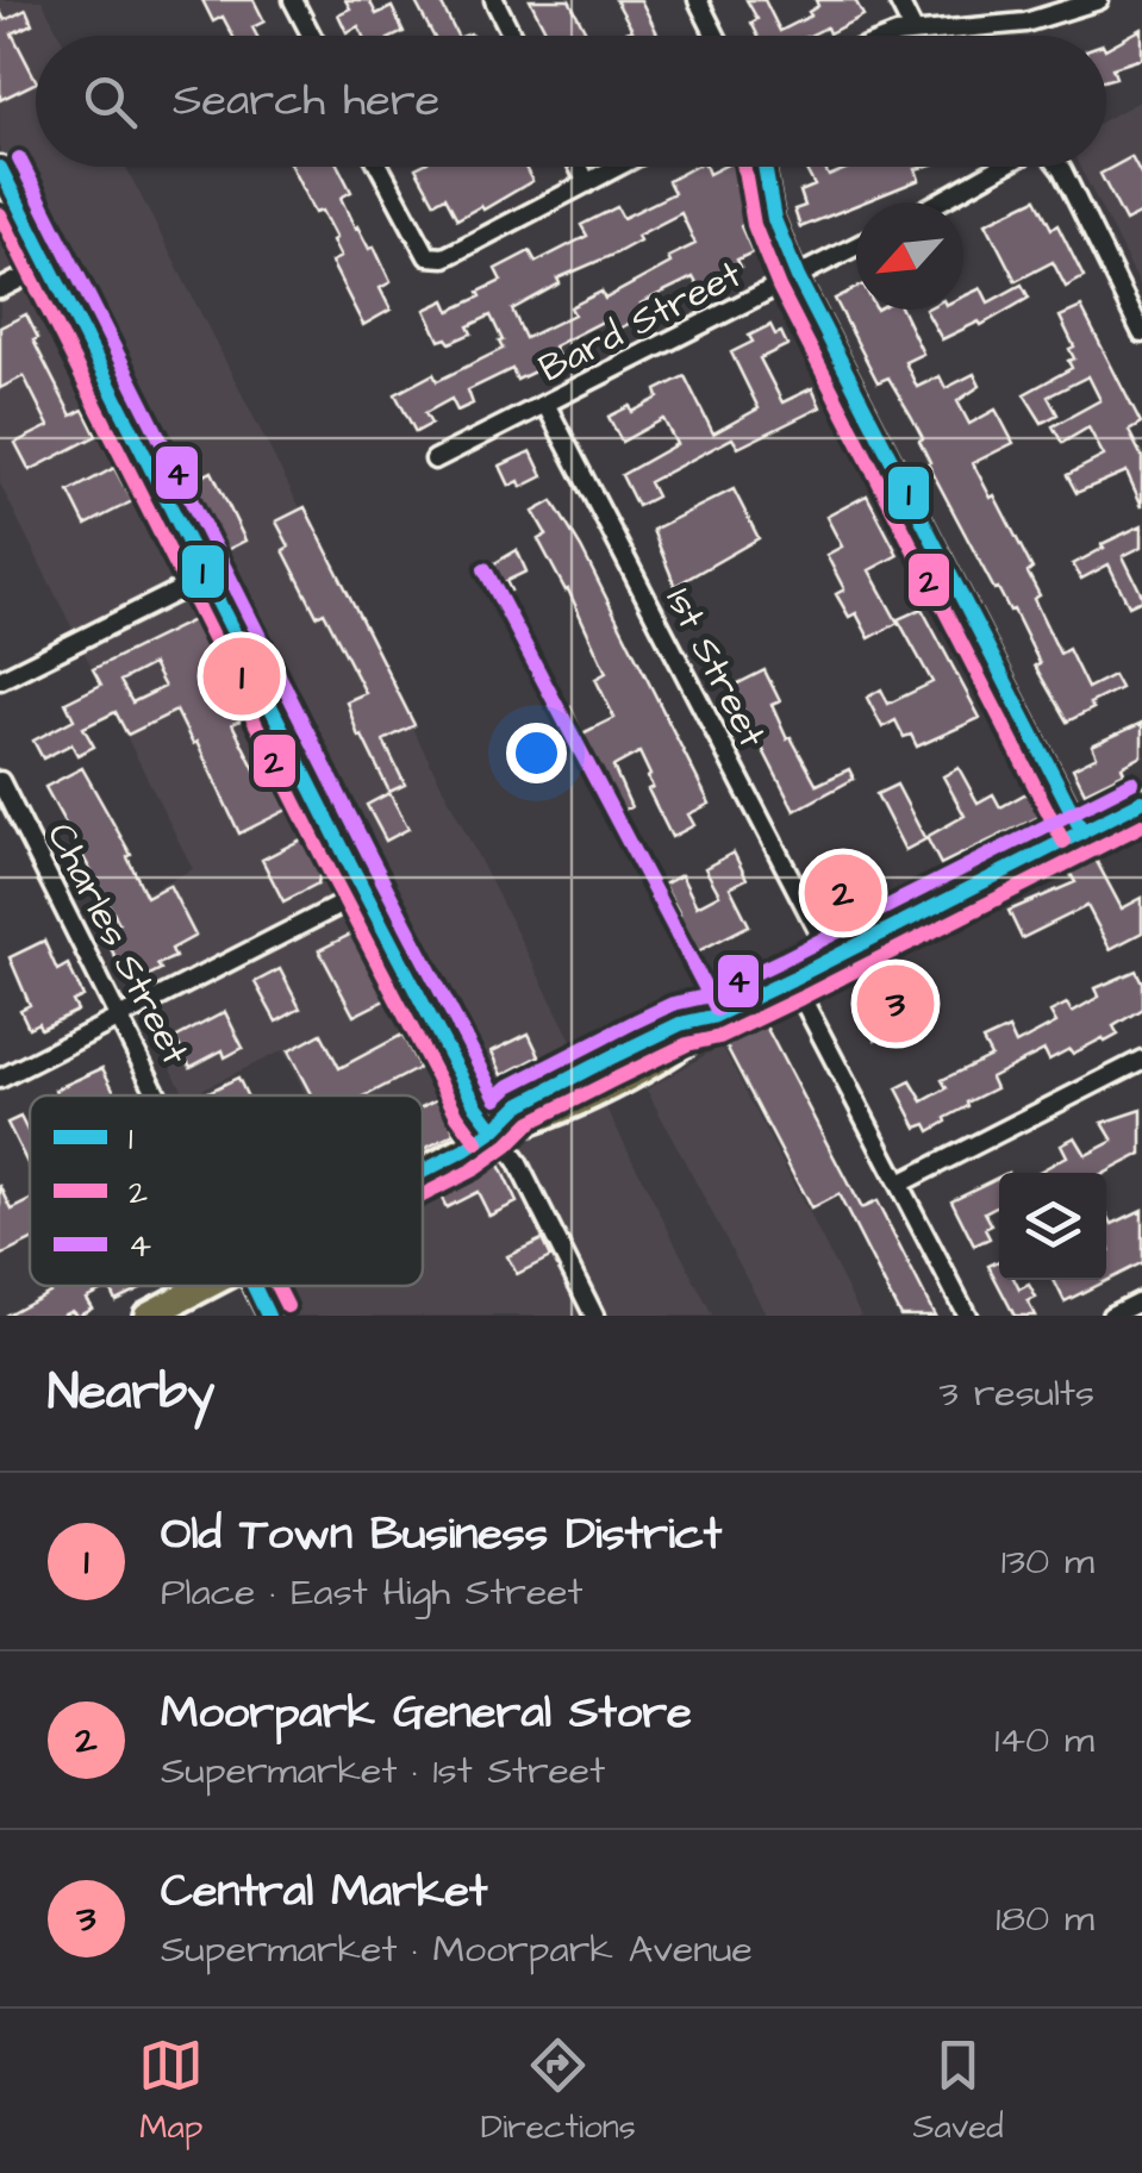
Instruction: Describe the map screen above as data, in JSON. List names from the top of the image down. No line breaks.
{"streets":{"street":["Bard Street","1st Street","Charles Street"]},"crossings":[["Bard Street","1st Street"]],"lines":["transit line 4","transit line 1","transit line 2"],"legend":["1","2","4"],"north":"bottom left","page":{"search":"Search here","pins":["1","2","3"],"heading":["Nearby","3 results"],"list":[{"mark":"1","name":"Old Town Business District","note":"Place · East High Street","value":"130 m"},{"mark":"2","name":"Moorpark General Store","note":"Supermarket · 1st Street","value":"140 m"},{"mark":"3","name":"Central Market","note":"Supermarket · Moorpark Avenue","value":"180 m"}],"nav":["Map","Directions","Saved"]}}
